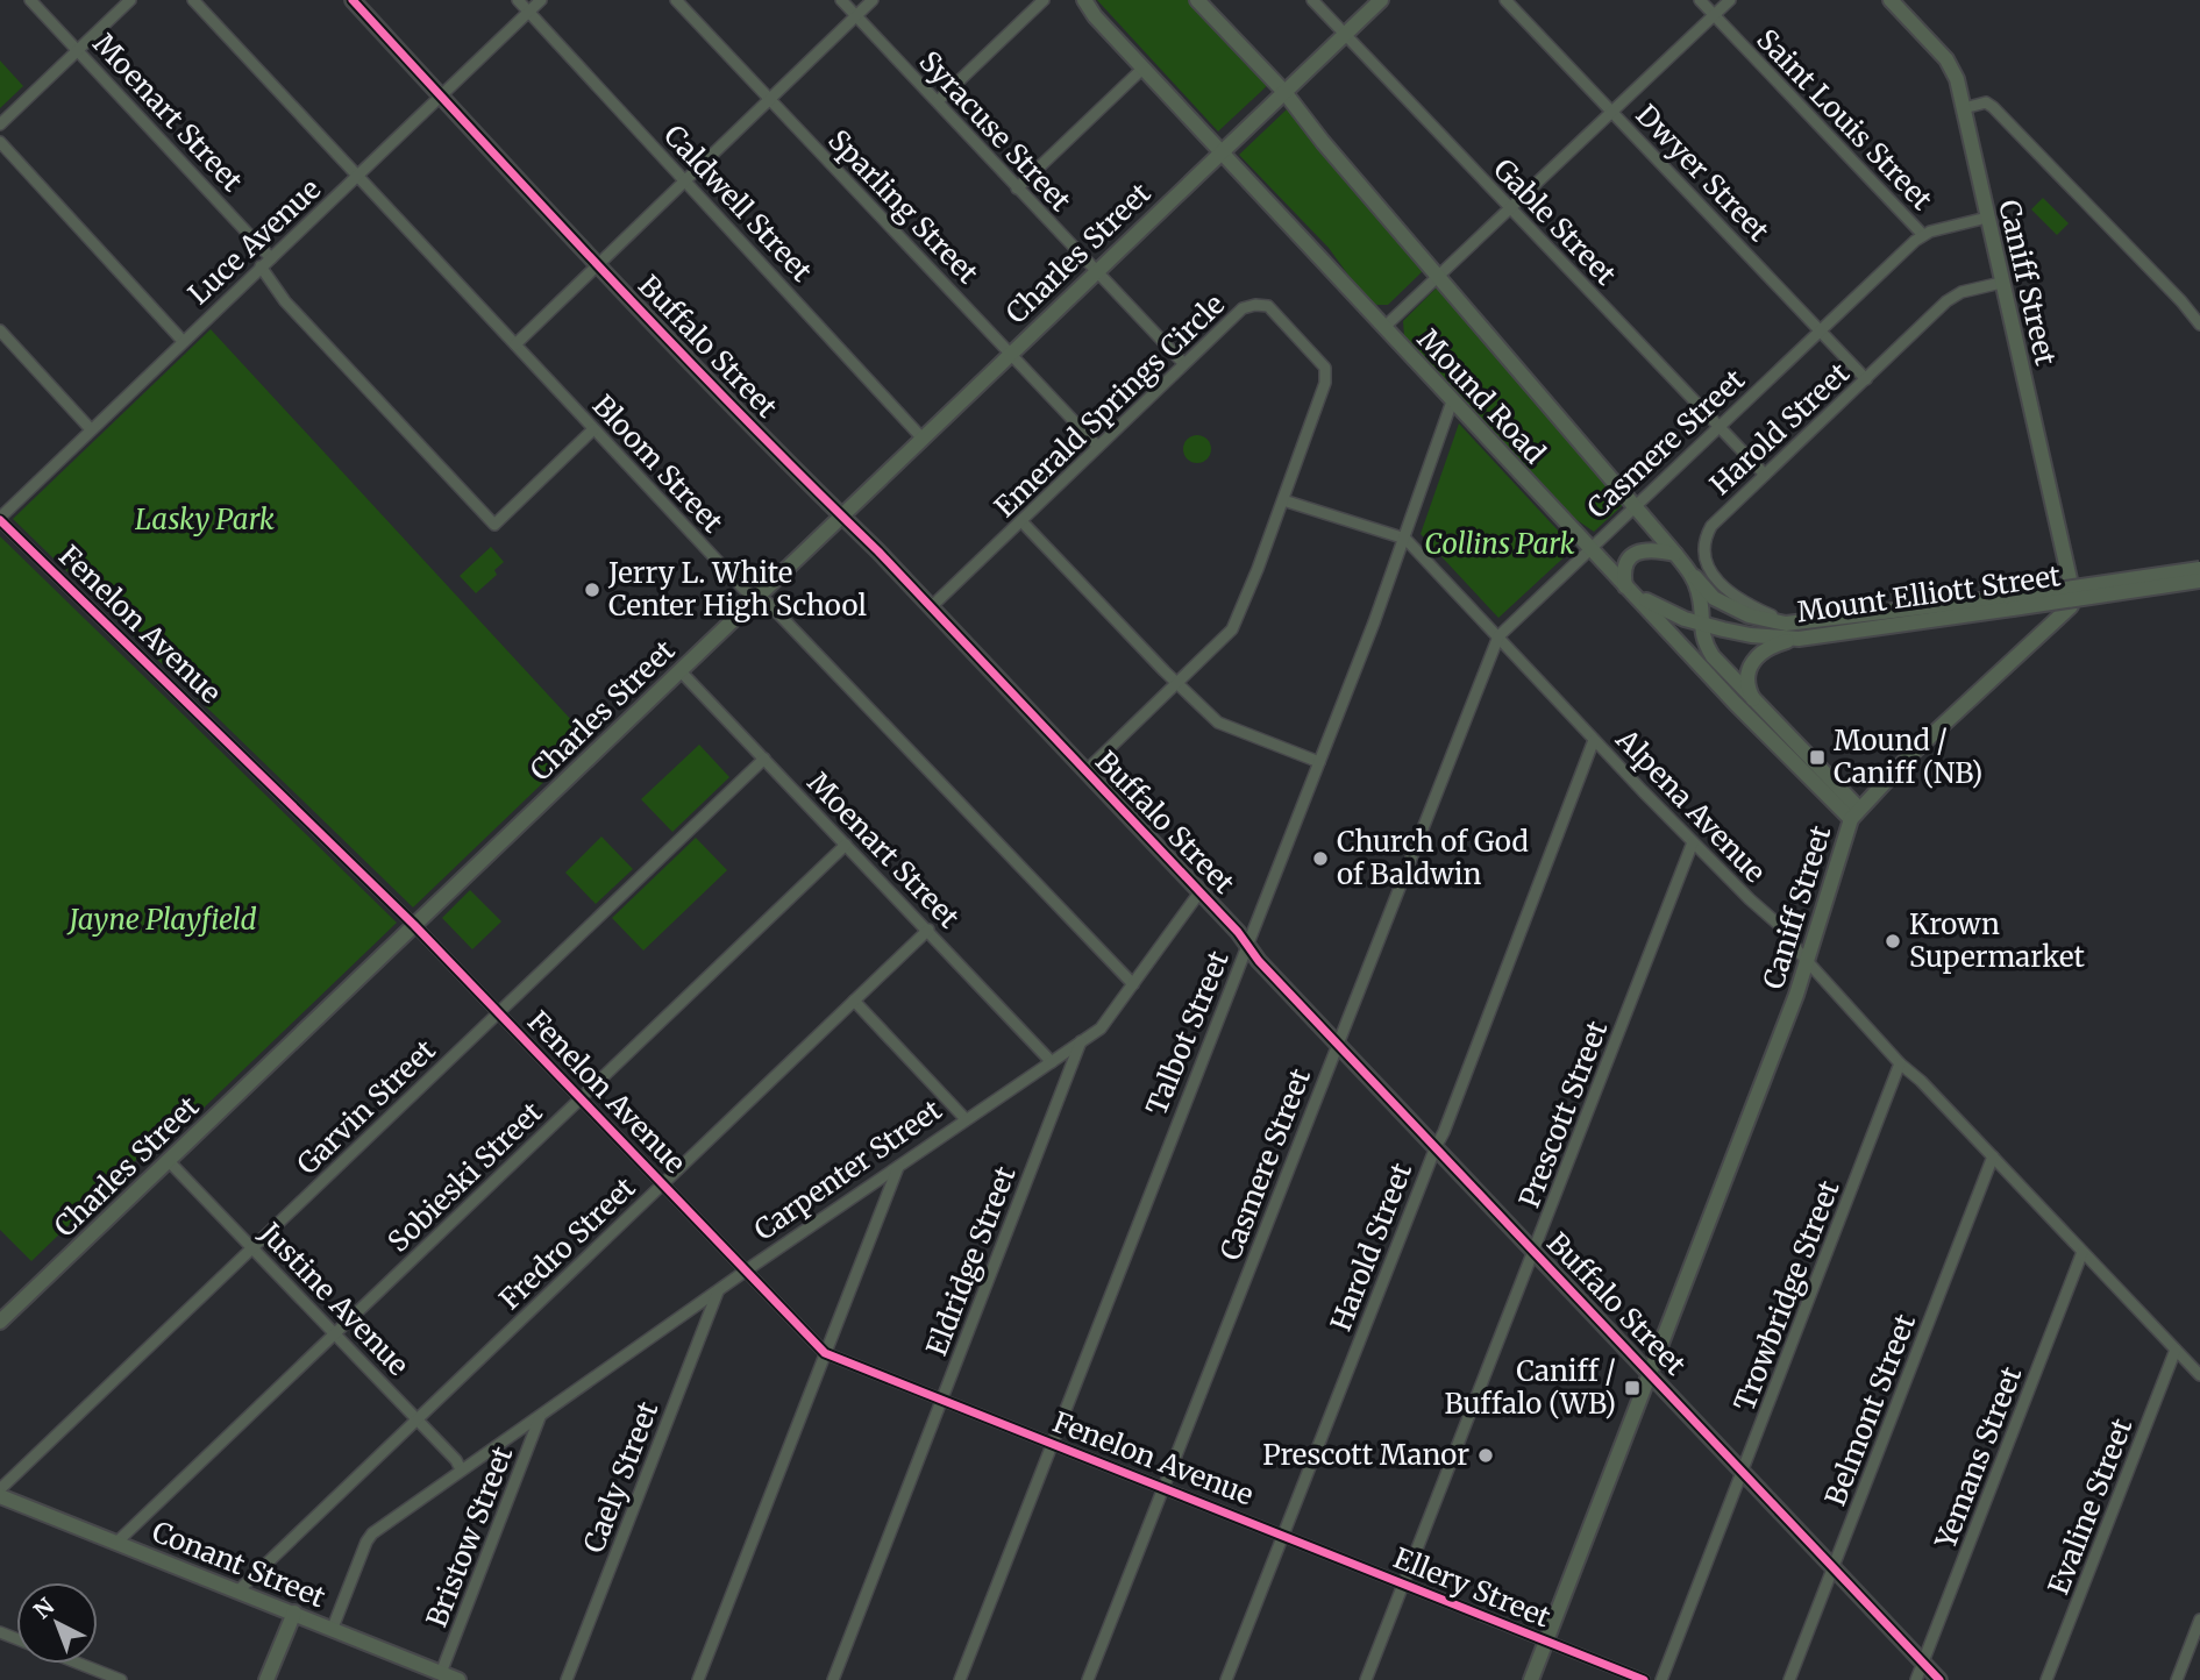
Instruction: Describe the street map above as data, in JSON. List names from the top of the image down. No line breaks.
{"streets":{"street":["Moenart Street","Saint Louis Street","Syracuse Street","Dwyer Street","Caldwell Street","Sparling Street","Gable Street","Luce Avenue","Charles Street","Caniff Street","Buffalo Street","Mound Road","Emerald Springs Circle","Harold Street","Casmere Street","Bloom Street","Mount Elliott Street","Fenelon Avenue","Alpena Avenue","Talbot Street","Garvin Street","Prescott Street","Carpenter Street","Sobieski Street","Fredro Street","Eldridge Street","Trowbridge Street","Justine Avenue","Belmont Street","Yemans Street","Caely Street","Evaline Street","Bristow Street","Conant Street","Ellery Street"]},"crossings":[["Moenart Street","Luce Avenue"],["Moenart Street","Charles Street"],["Moenart Street","Garvin Street"],["Moenart Street","Carpenter Street"],["Moenart Street","Sobieski Street"],["Moenart Street","Fredro Street"],["Saint Louis Street","Casmere Street"],["Syracuse Street","Charles Street"],["Syracuse Street","Emerald Springs Circle"],["Dwyer Street","Harold Street"],["Dwyer Street","Casmere Street"],["Caldwell Street","Luce Avenue"],["Caldwell Street","Charles Street"],["Sparling Street","Charles Street"],["Sparling Street","Emerald Springs Circle"],["Gable Street","Charles Street"],["Gable Street","Harold Street"],["Gable Street","Casmere Street"],["Luce Avenue","Buffalo Street"],["Luce Avenue","Bloom Street"],["Luce Avenue","Fenelon Avenue"],["Charles Street","Buffalo Street"],["Charles Street","Mound Road"],["Charles Street","Bloom Street"],["Charles Street","Fenelon Avenue"],["Charles Street","Justine Avenue"],["Caniff Street","Buffalo Street"],["Caniff Street","Mound Road"],["Caniff Street","Harold Street"],["Caniff Street","Casmere Street"],["Caniff Street","Alpena Avenue"],["Caniff Street","Ellery Street"],["Buffalo Street","Emerald Springs Circle"],["Buffalo Street","Harold Street"],["Buffalo Street","Casmere Street"],["Buffalo Street","Talbot Street"],["Buffalo Street","Prescott Street"],["Buffalo Street","Carpenter Street"],["Buffalo Street","Trowbridge Street"],["Buffalo Street","Belmont Street"],["Buffalo Street","Yemans Street"],["Mound Road","Casmere Street"],["Mound Road","Mount Elliott Street"],["Mound Road","Talbot Street"],["Emerald Springs Circle","Alpena Avenue"],["Harold Street","Mount Elliott Street"],["Harold Street","Fenelon Avenue"],["Harold Street","Alpena Avenue"],["Harold Street","Ellery Street"],["Casmere Street","Fenelon Avenue"],["Casmere Street","Alpena Avenue"],["Bloom Street","Carpenter Street"],["Fenelon Avenue","Talbot Street"],["Fenelon Avenue","Garvin Street"],["Fenelon Avenue","Carpenter Street"],["Fenelon Avenue","Sobieski Street"],["Fenelon Avenue","Fredro Street"],["Fenelon Avenue","Eldridge Street"],["Fenelon Avenue","Ellery Street"],["Alpena Avenue","Talbot Street"],["Alpena Avenue","Prescott Street"],["Alpena Avenue","Trowbridge Street"],["Alpena Avenue","Belmont Street"],["Alpena Avenue","Yemans Street"],["Alpena Avenue","Evaline Street"],["Garvin Street","Justine Avenue"],["Prescott Street","Ellery Street"],["Carpenter Street","Eldridge Street"],["Carpenter Street","Justine Avenue"],["Carpenter Street","Caely Street"],["Carpenter Street","Bristow Street"],["Carpenter Street","Conant Street"],["Sobieski Street","Justine Avenue"],["Sobieski Street","Conant Street"],["Fredro Street","Justine Avenue"],["Fredro Street","Conant Street"],["Bristow Street","Conant Street"]],"parks":["Lasky Park","Collins Park","Jayne Playfield"],"places":{"other":["Jerry L. White Center High School","Church of God of Baldwin","Krown Supermarket","Prescott Manor"],"transit":["Mound / Caniff (NB)","Caniff / Buffalo (WB)"]},"north":"top left"}
